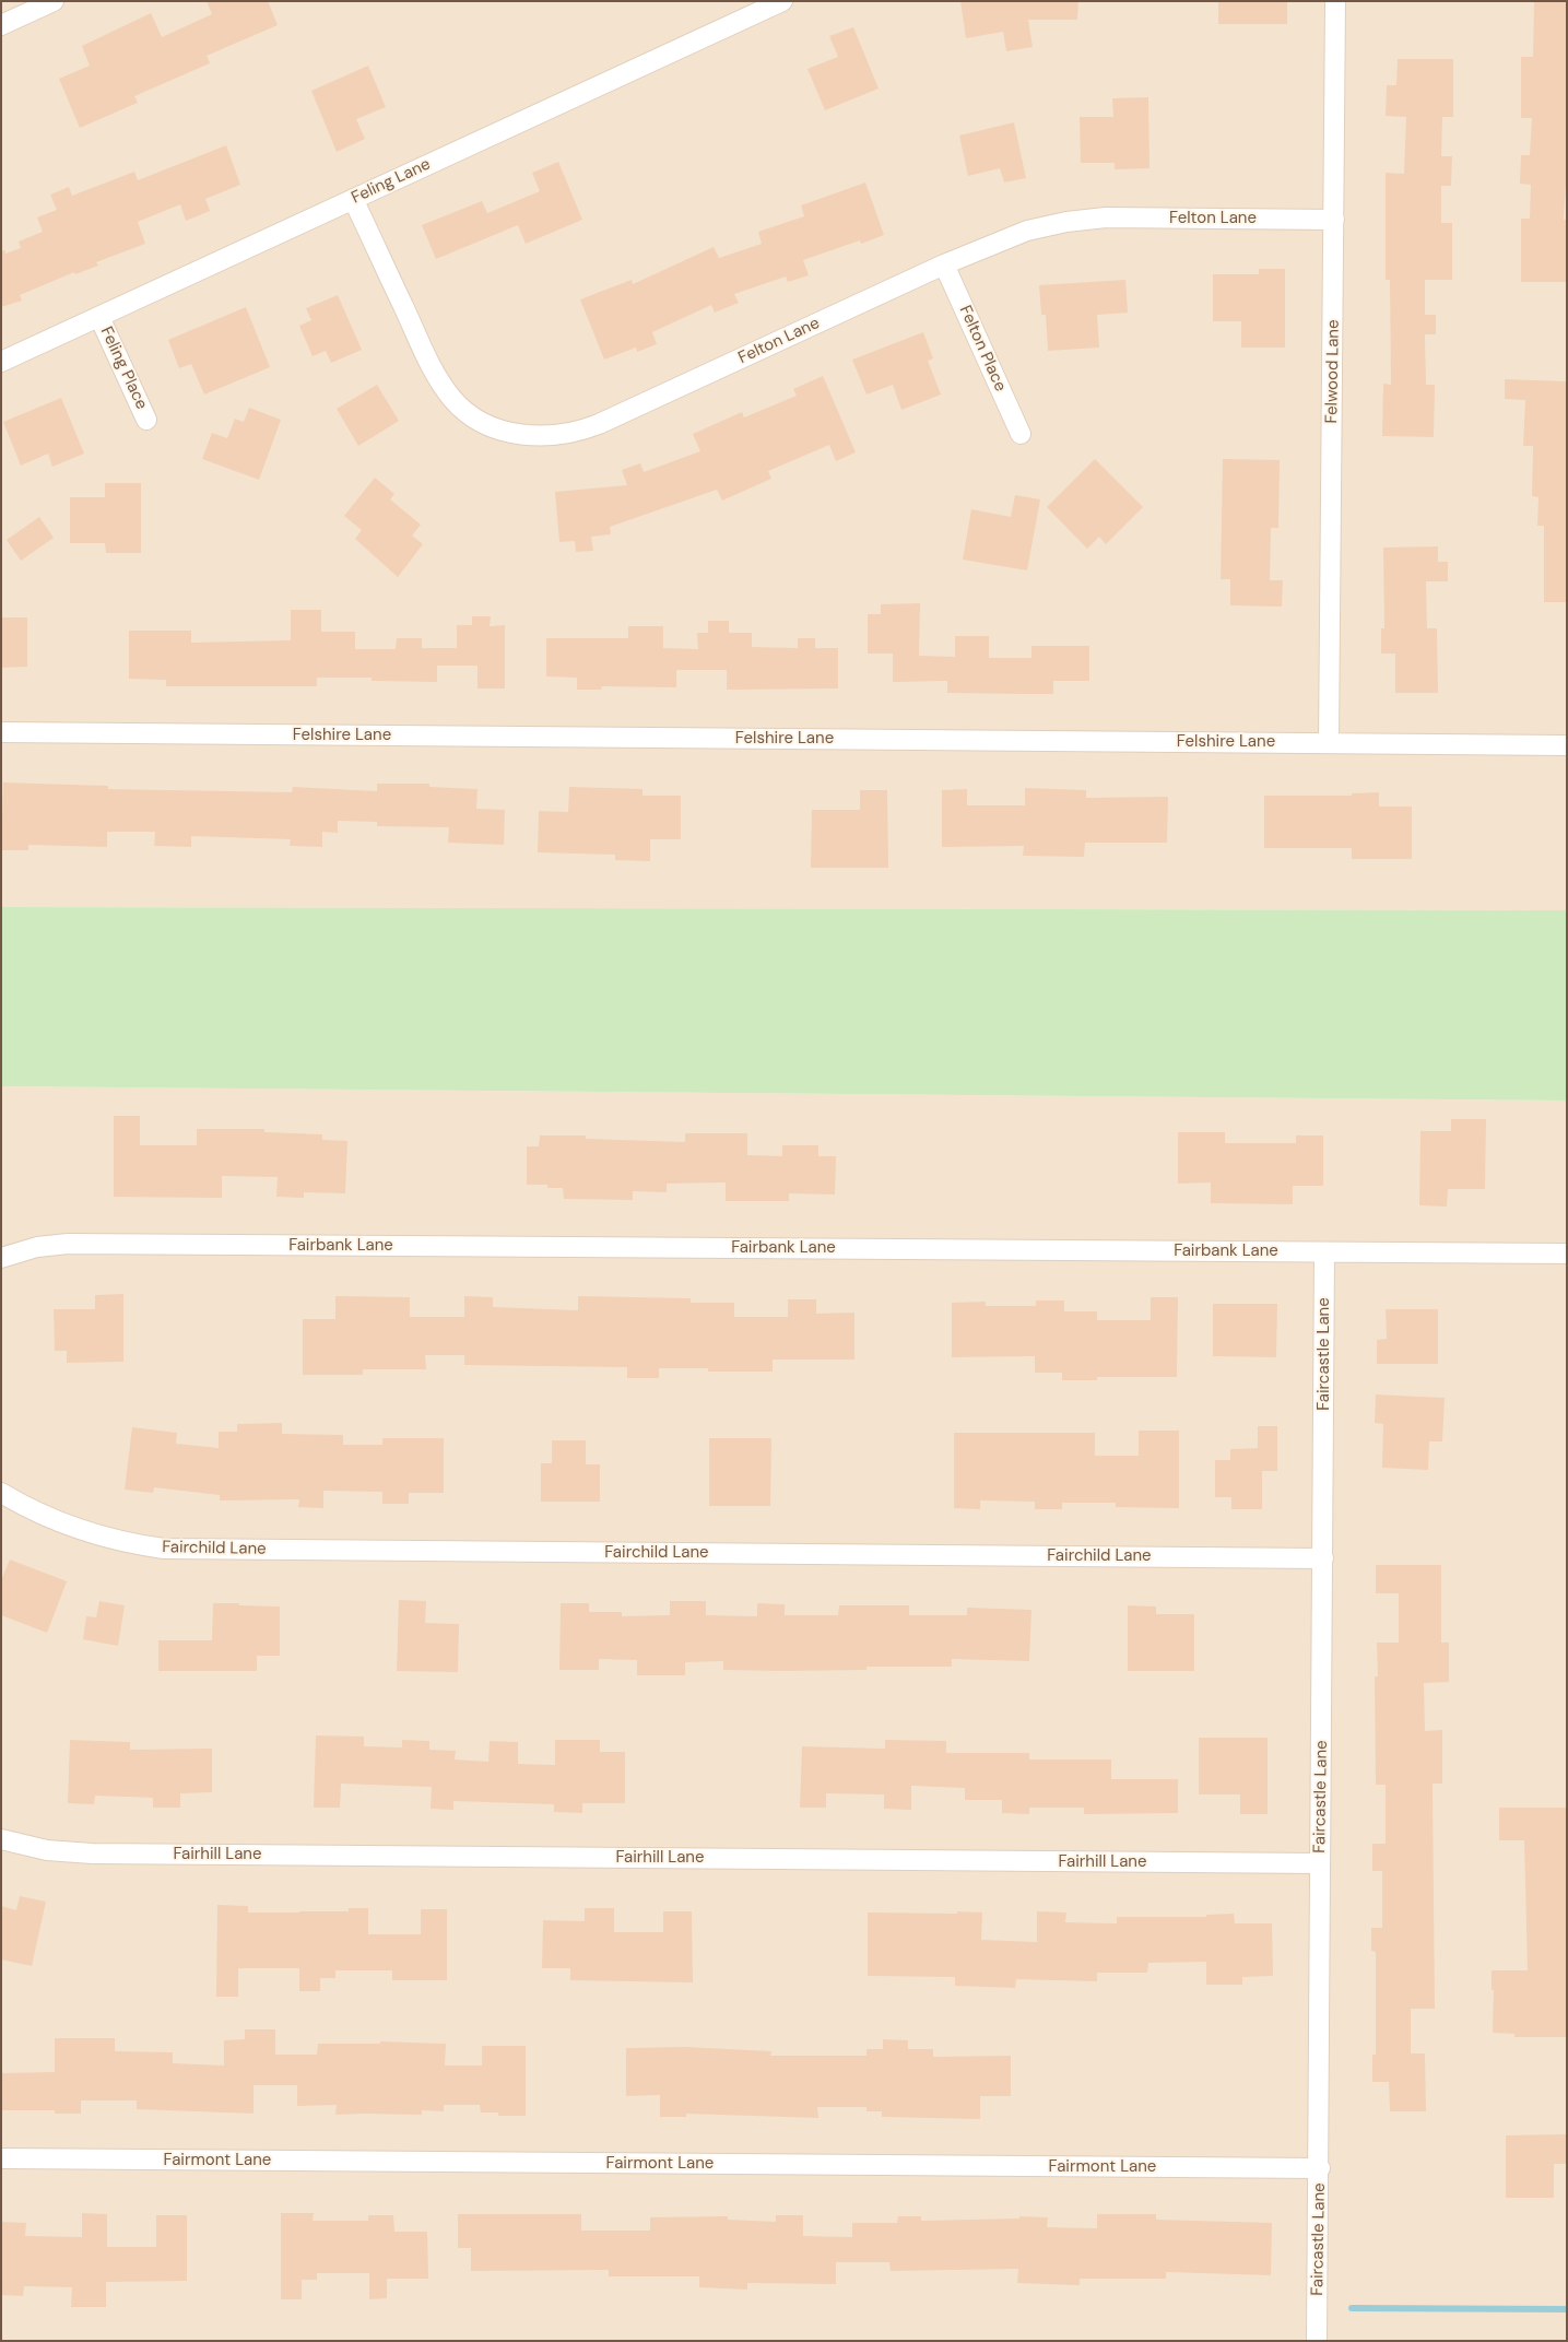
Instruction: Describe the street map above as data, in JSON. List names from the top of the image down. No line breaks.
{"streets":{"street":["Feling Lane","Felton Lane","Felton Place","Feling Place","Felwood Lane","Felshire Lane","Fairbank Lane","Faircastle Lane","Fairchild Lane","Fairhill Lane","Fairmont Lane"]},"crossings":[["Feling Lane","Felton Lane"],["Feling Lane","Feling Place"],["Felton Lane","Felton Place"],["Felton Lane","Felwood Lane"],["Felwood Lane","Felshire Lane"],["Fairbank Lane","Faircastle Lane"],["Faircastle Lane","Fairchild Lane"],["Faircastle Lane","Fairhill Lane"],["Faircastle Lane","Fairmont Lane"]]}
